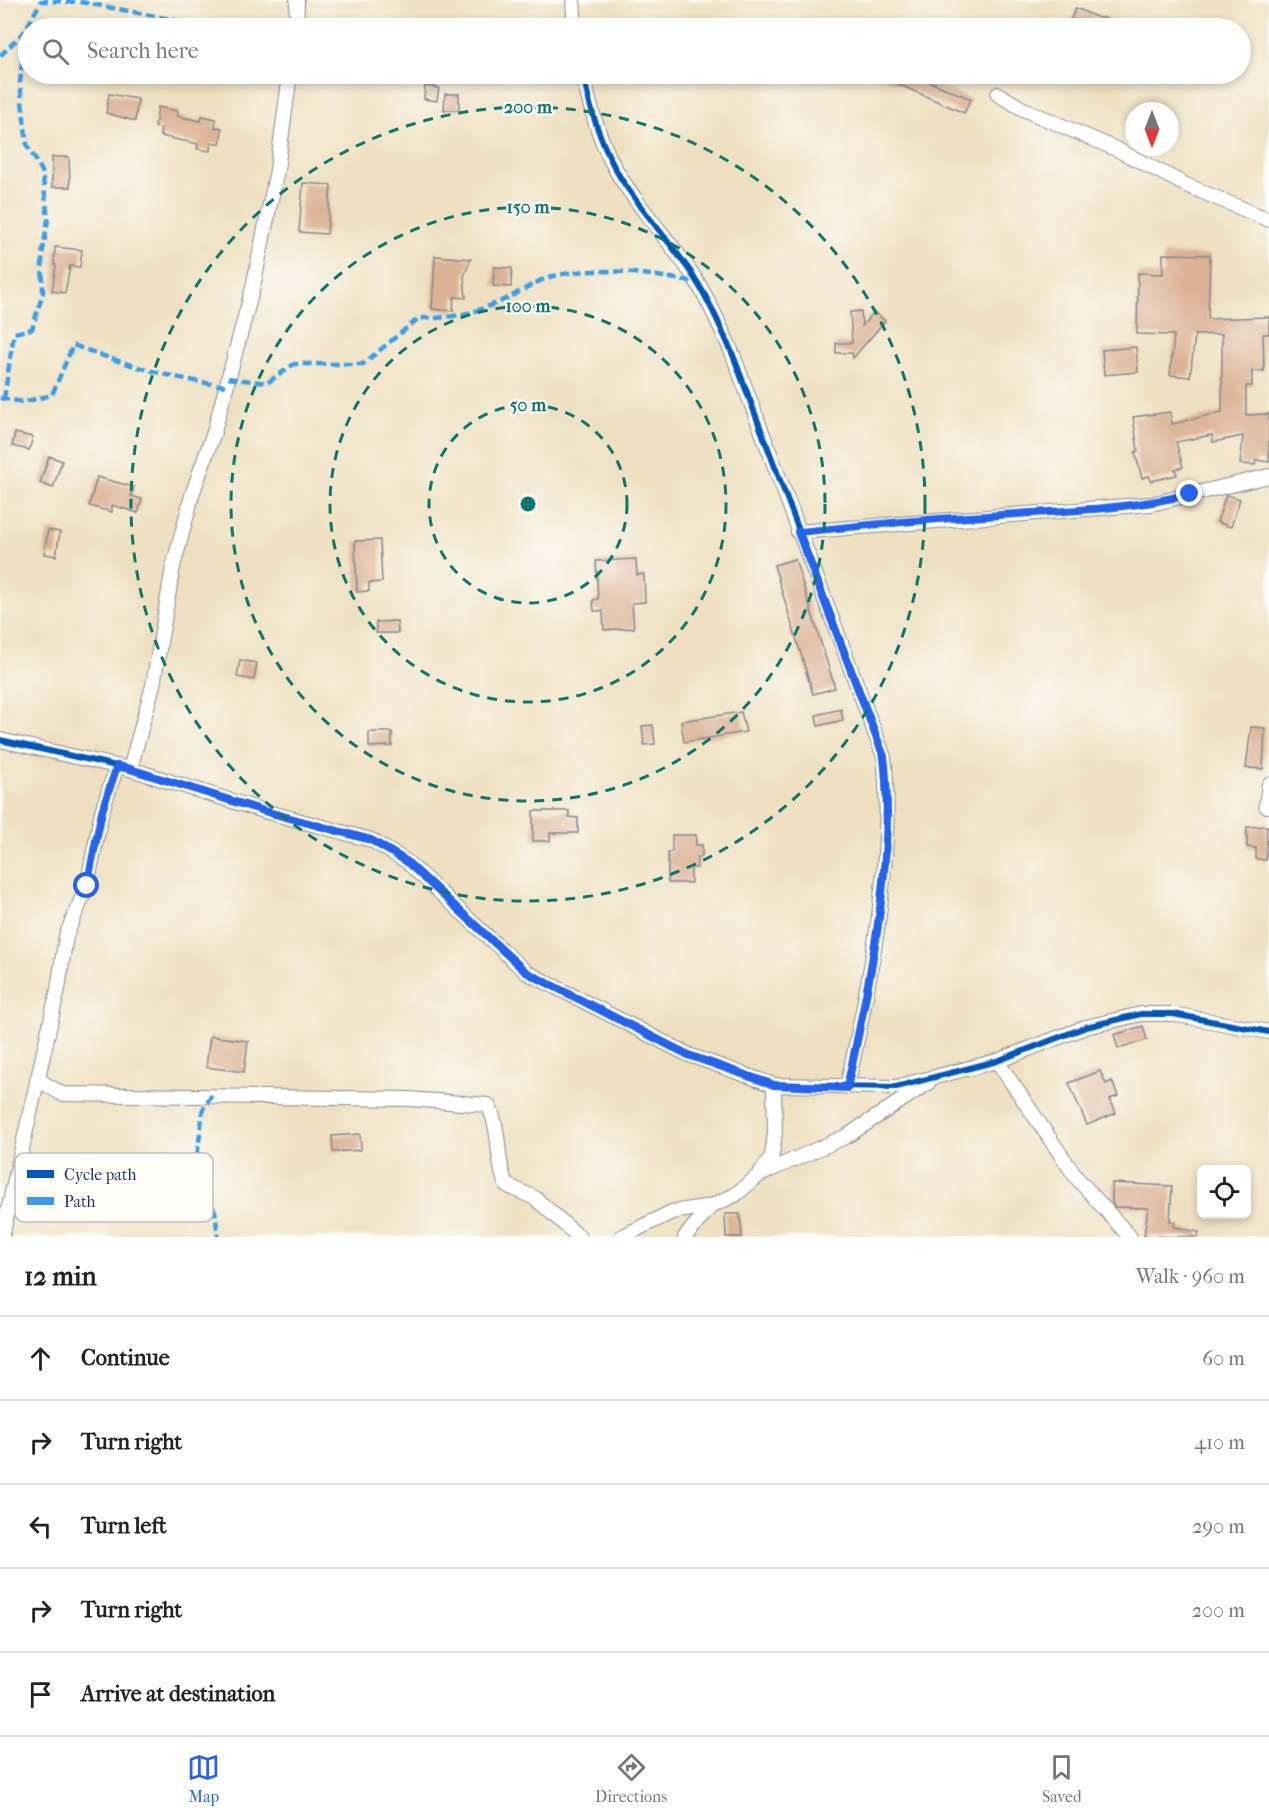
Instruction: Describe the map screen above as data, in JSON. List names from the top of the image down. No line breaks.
{"legend":["Cycle path","Path"],"north":"bottom","page":{"search":"Search here","heading":["12 min","Walk · 960 m"],"list":[["Continue","60 m"],["Turn right","410 m"],["Turn left","290 m"],["Turn right","200 m"],"Arrive at destination"],"nav":["Map","Directions","Saved"]},"rings":["200 m","150 m","100 m","50 m"]}
